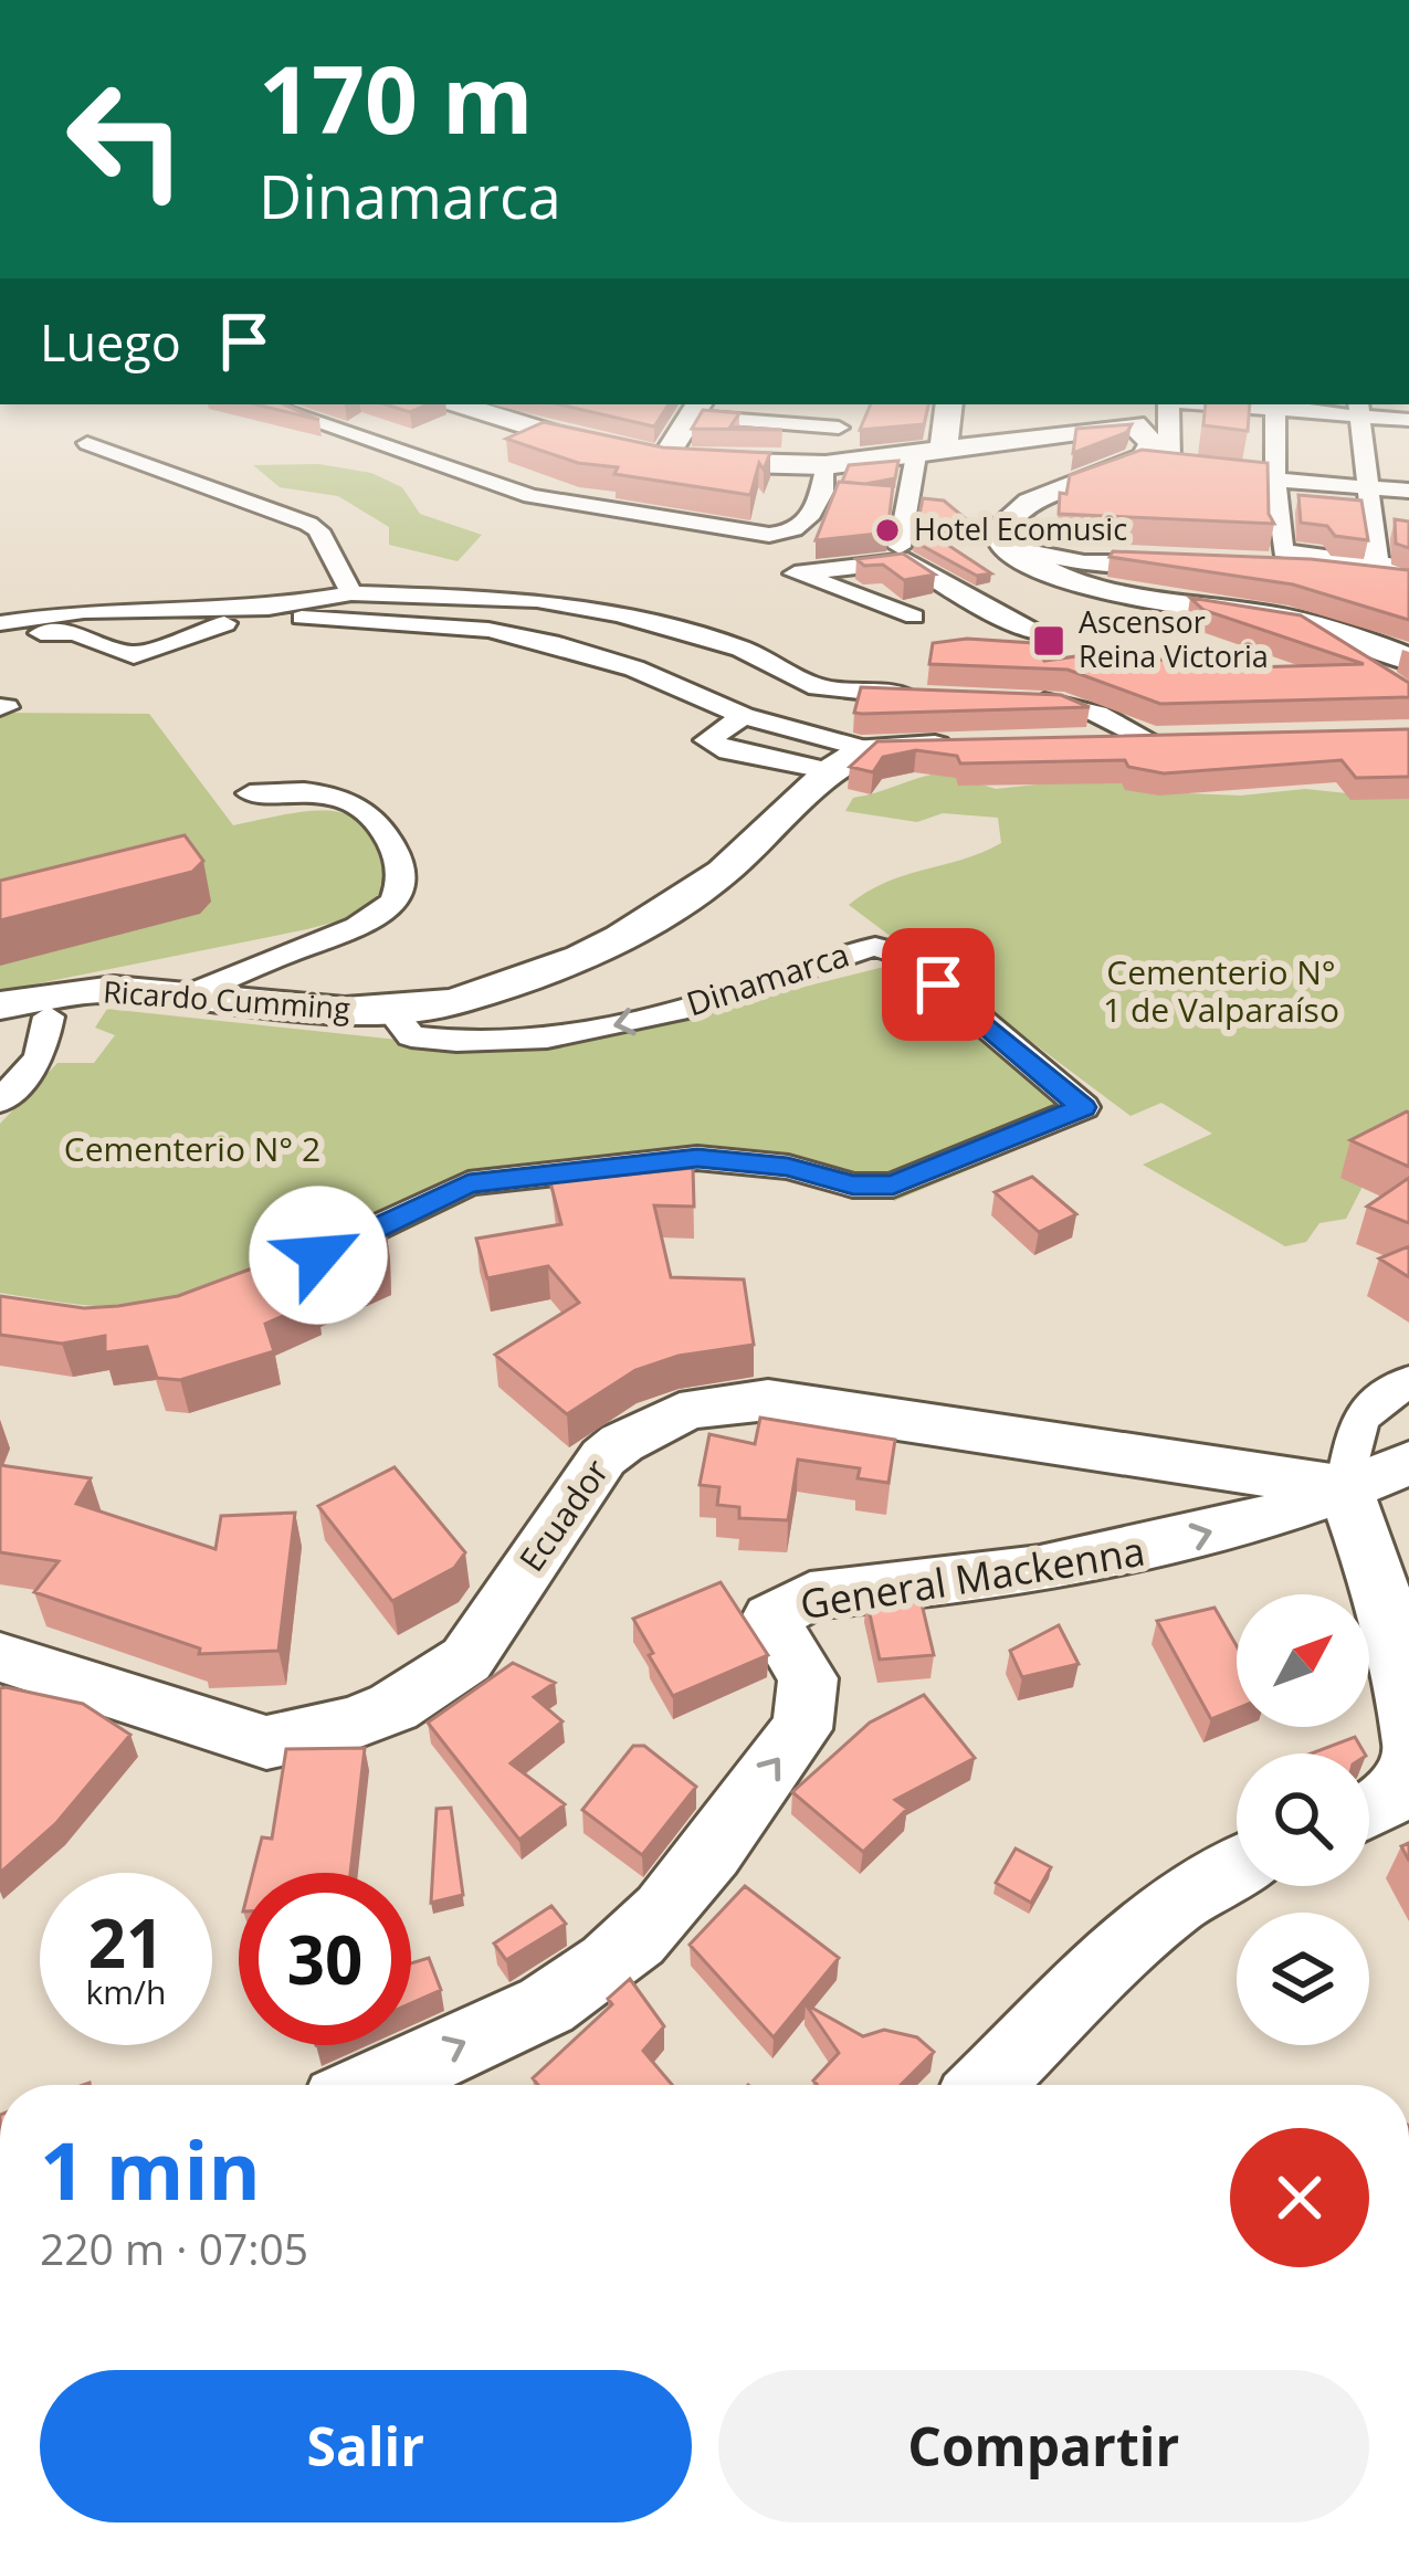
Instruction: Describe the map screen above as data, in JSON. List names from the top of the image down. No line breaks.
{"streets":{"main road":["Ricardo Cumming","Ecuador","General Mackenna"],"street":["Dinamarca"]},"crossings":[["Dinamarca","Ricardo Cumming"],["Ecuador","General Mackenna"]],"one_way":["General Mackenna"],"parks":["Cementerio N° 1 de Valparaíso","Cementerio N° 2"],"places":{"other":["Hotel Ecomusic"],"transit":["Ascensor Reina Victoria"]},"north":"top right","page":{"turn":["170 m","Dinamarca"],"then":"Luego","speed":"21 km/h","limit":"30","heading":["1 min","220 m · 07:05"],"buttons":["Salir","Compartir"]}}
